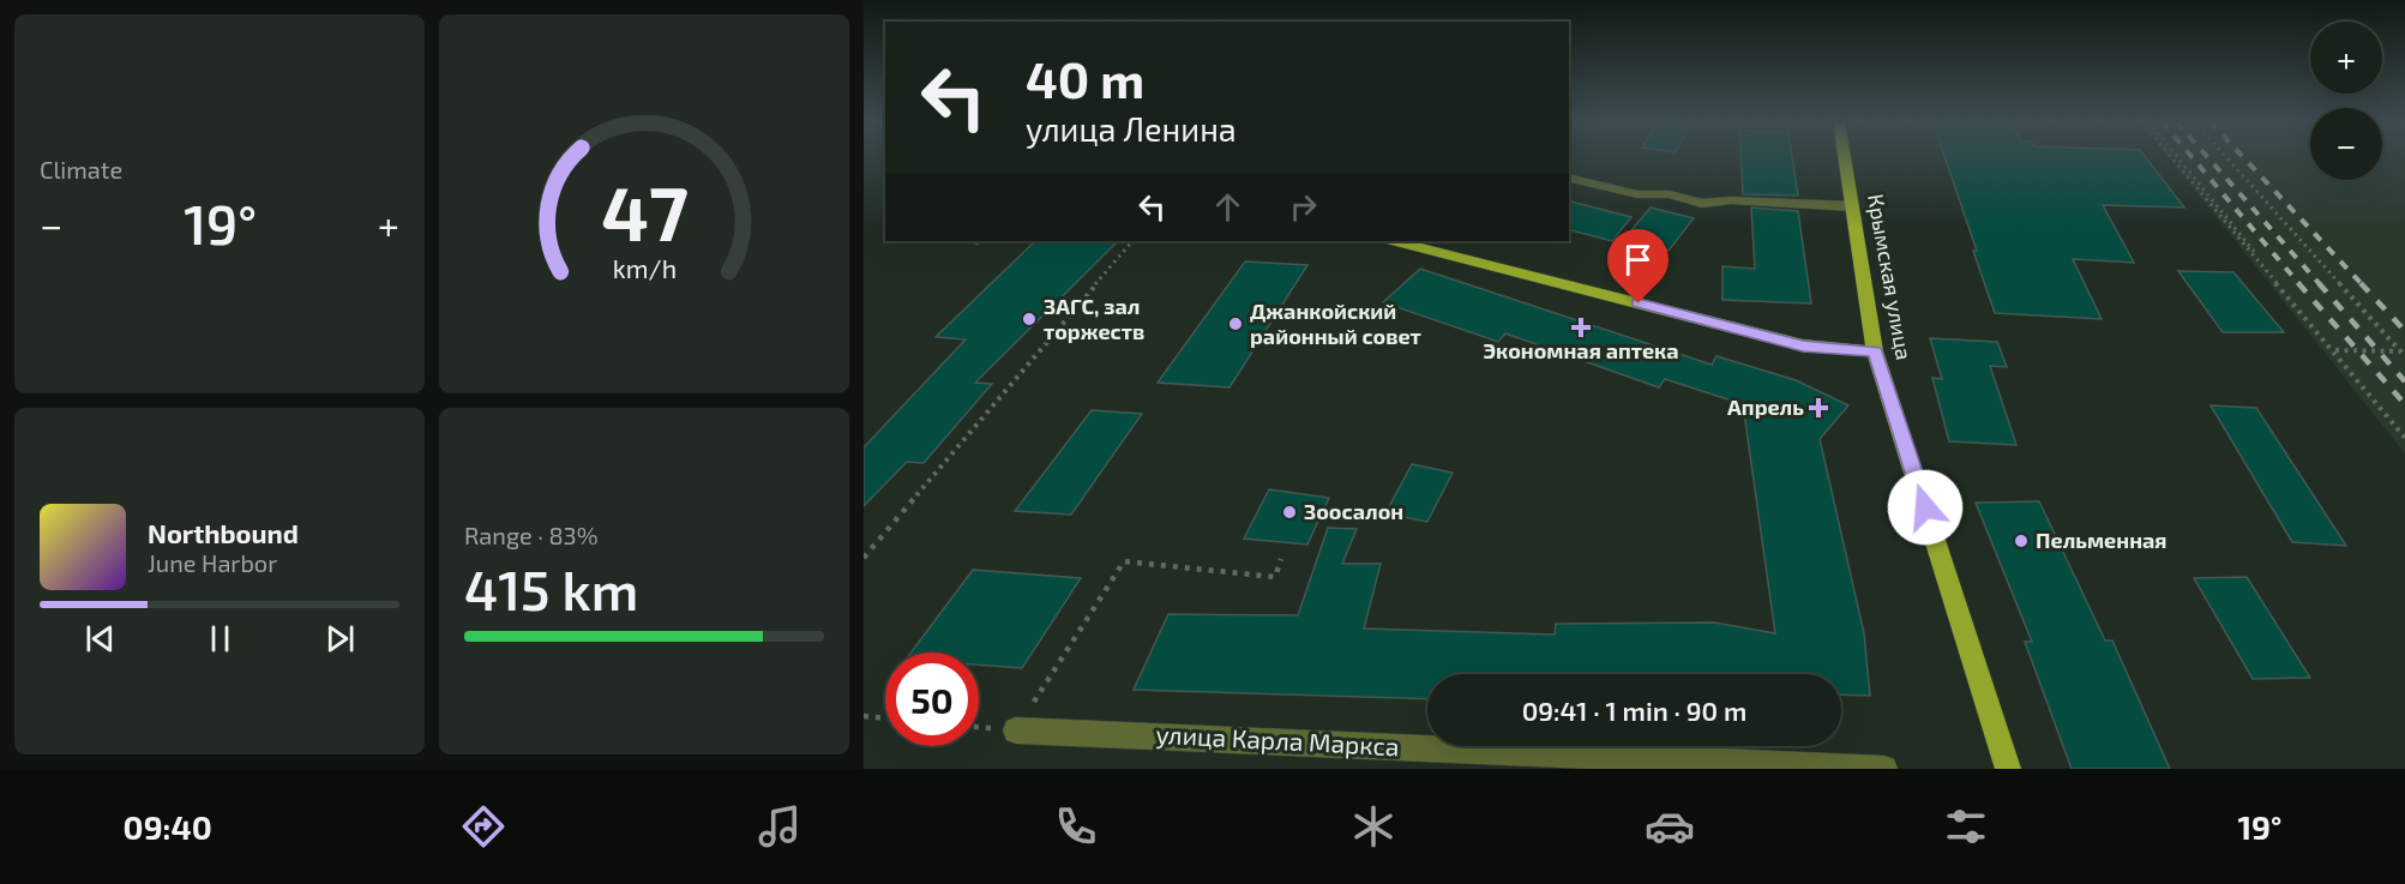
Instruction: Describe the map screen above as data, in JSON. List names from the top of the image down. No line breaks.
{"streets":{"main road":["Крымская улица"],"street":["улица Карла Маркса"]},"places":{"other":["ЗАГС, зал торжеств","Джанкойский районный совет","Зоосалон","Пельменная"],"health":["Экономная аптека","Апрель"]},"page":{"tile":["Climate",["Range · 83%","415 km"]],"map_buttons":["+","−"],"turn":["40 m","улица Ленина"],"heat":["−","19°","+"],"song":["Northbound","June Harbor"],"limit":"50","trip":"09:41 · 1 min · 90 m","tabs":["09:40","19°"],"gauge":["47","km/h"]}}
